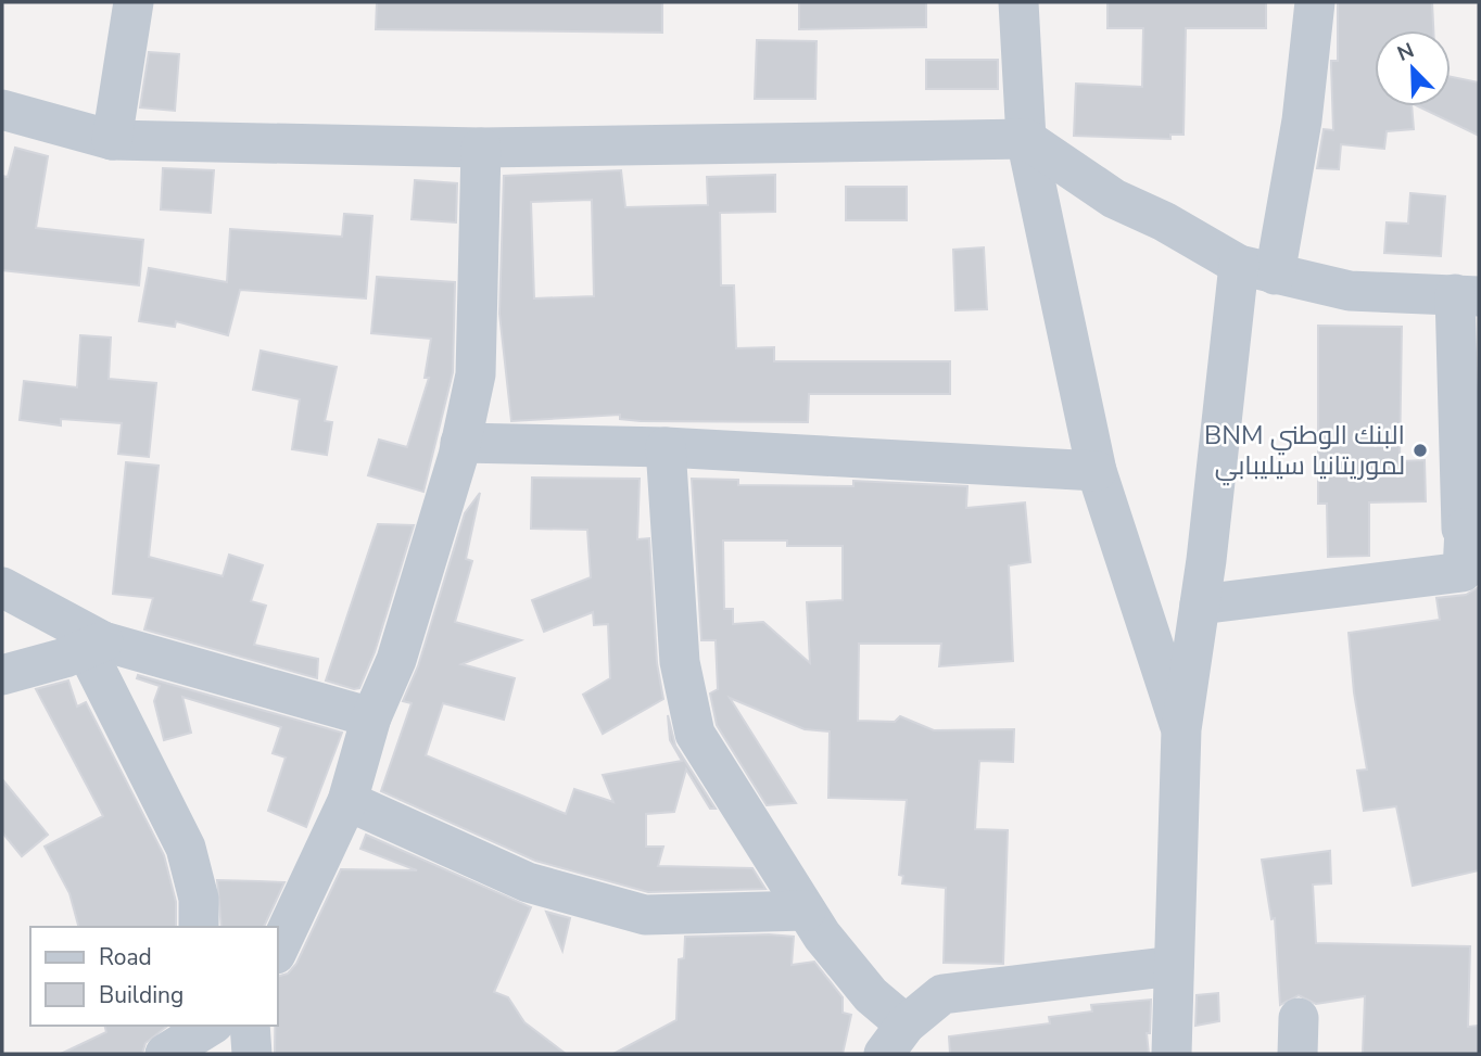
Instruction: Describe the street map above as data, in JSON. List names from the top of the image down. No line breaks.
{"places":["BNM البنك الوطني لموريتانيا سيليبابي"],"legend":["Road","Building"],"north":"top left"}
